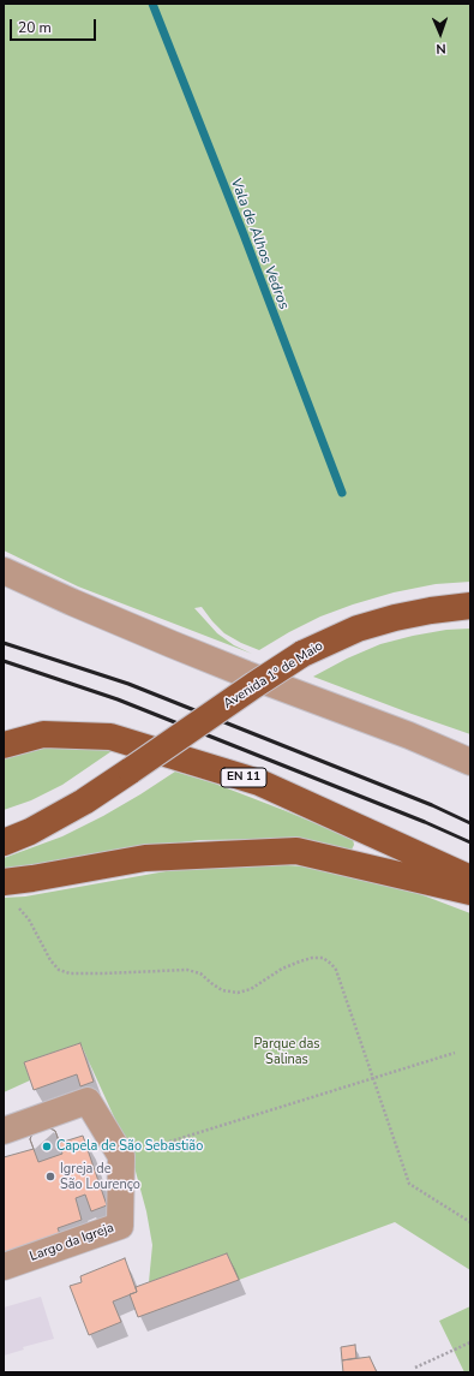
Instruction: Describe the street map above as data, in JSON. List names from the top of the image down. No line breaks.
{"streets":{"main road":["Avenida 1º de Maio","EN 11"],"street":["Largo da Igreja"]},"water":["Vala de Alhos Vedros"],"parks":["Parque das Salinas"],"places":["Capela de São Sebastião","Igreja de São Lourenço"],"scale_bar":"20 m","north":"bottom"}
